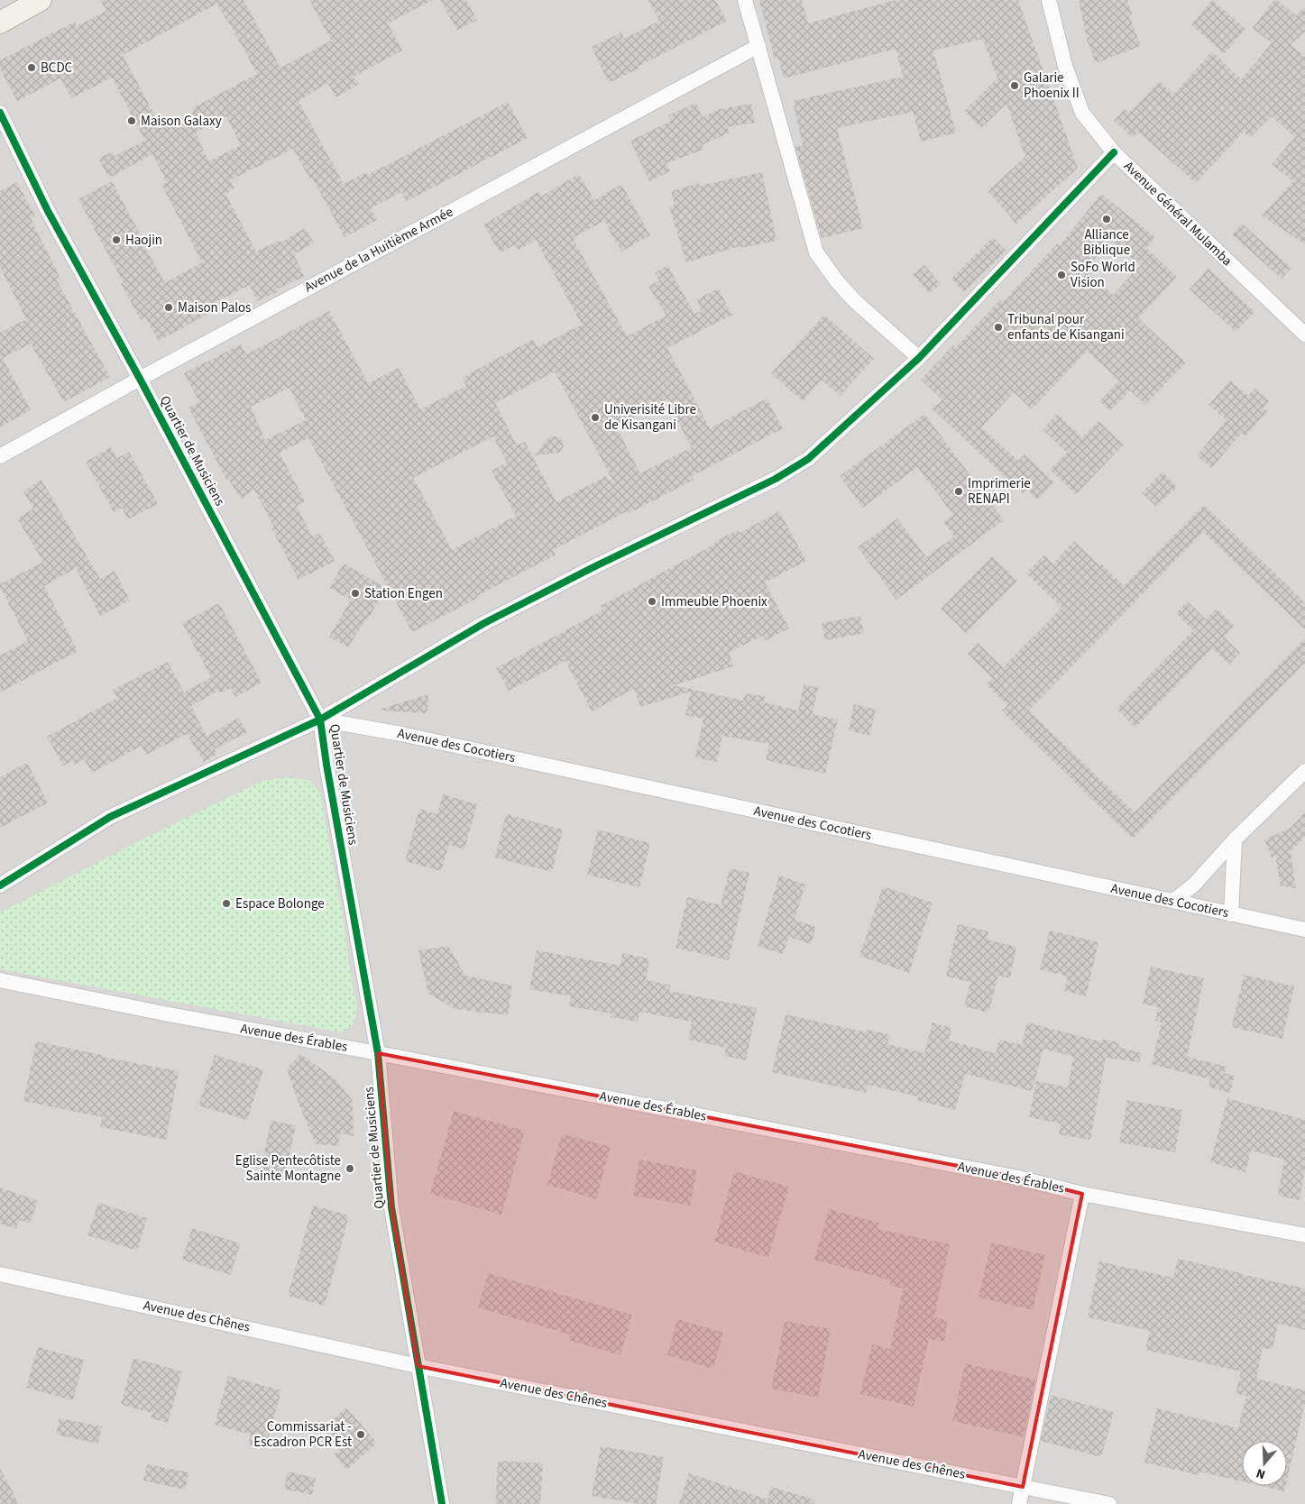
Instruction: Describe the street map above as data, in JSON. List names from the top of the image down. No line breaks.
{"streets":{"street":["Avenue Général Mulamba","Avenue de la Huitième Armée","Quartier de Musiciens","Avenue des Cocotiers","Avenue des Érables","Avenue des Chênes"]},"crossings":[["Avenue de la Huitième Armée","Quartier de Musiciens"],["Quartier de Musiciens","Avenue des Cocotiers"],["Quartier de Musiciens","Avenue des Érables"],["Quartier de Musiciens","Avenue des Chênes"]],"places":["BCDC","Galarie Phoenix II","Maison Galaxy","Alliance Biblique","Haojin","SoFo World Vision","Maison Palos","Tribunal pour enfants de Kisangani","Univerisité Libre de Kisangani","Imprimerie RENAPI","Station Engen","Immeuble Phoenix","Espace Bolonge","Eglise Pentecôtiste Sainte Montagne","Commissariat - Escadron PCR Est"],"north":"bottom"}
